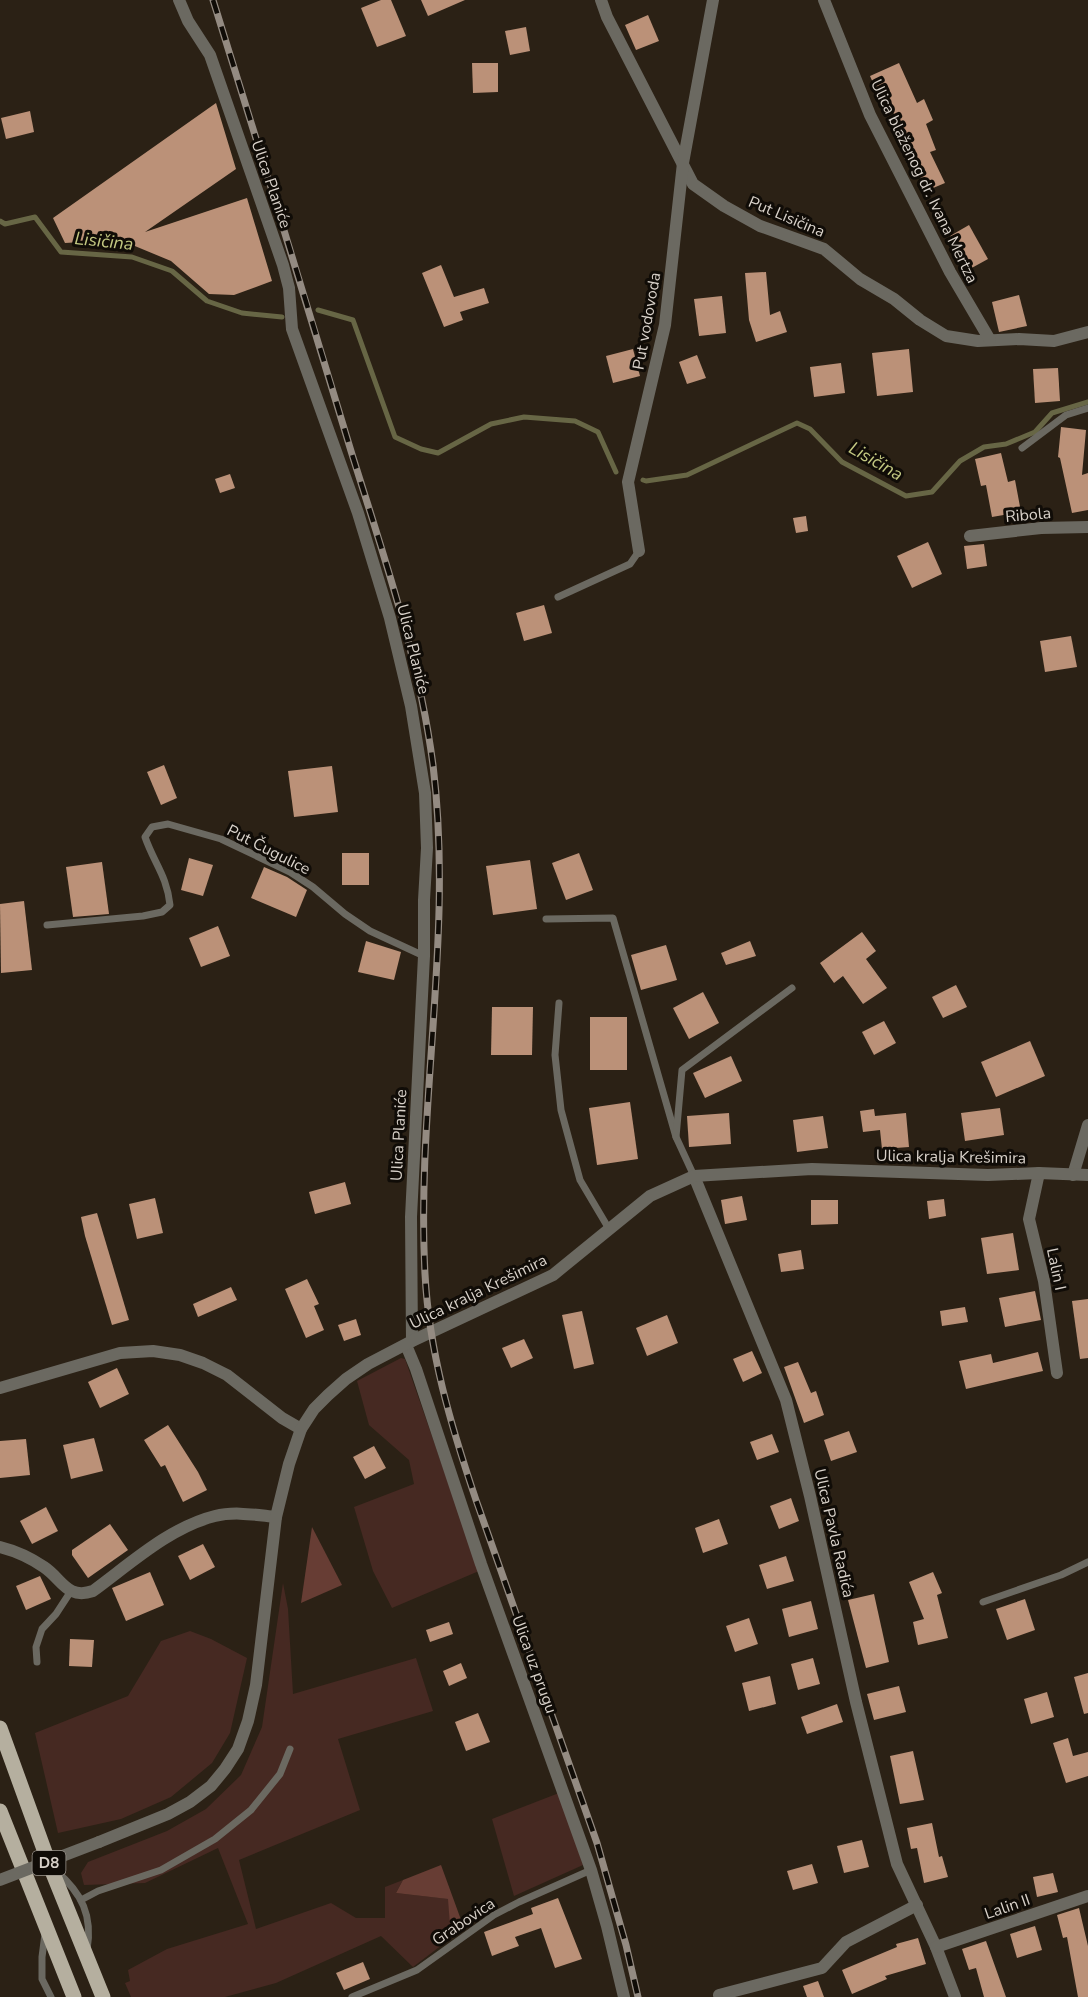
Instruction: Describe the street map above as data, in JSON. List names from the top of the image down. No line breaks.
{"streets":{"main road":["D8"],"street":["Ulica blaženog dr. Ivana Mertza","Ulica Planiće","Put Lisičina","Put vodovoda","Ribola","Ulica kralja Krešimira","Lalin I","Ulica Pavla Radića","Ulica uz prugu","Lalin II"],"lane":["Put Čugulice","Grabovica"]},"crossings":[["Ulica blaženog dr. Ivana Mertza","Put Lisičina"],["Ulica Planiće","Put Čugulice"],["Ulica Planiće","Ulica kralja Krešimira"],["Ulica Planiće","Ulica uz prugu"],["Put Lisičina","Put vodovoda"],["Ulica kralja Krešimira","Lalin I"],["Ulica kralja Krešimira","Ulica Pavla Radića"],["Ulica kralja Krešimira","Ulica uz prugu"],["Ulica Pavla Radića","Lalin II"],["Ulica uz prugu","Grabovica"]],"water":["Lisičina"]}
